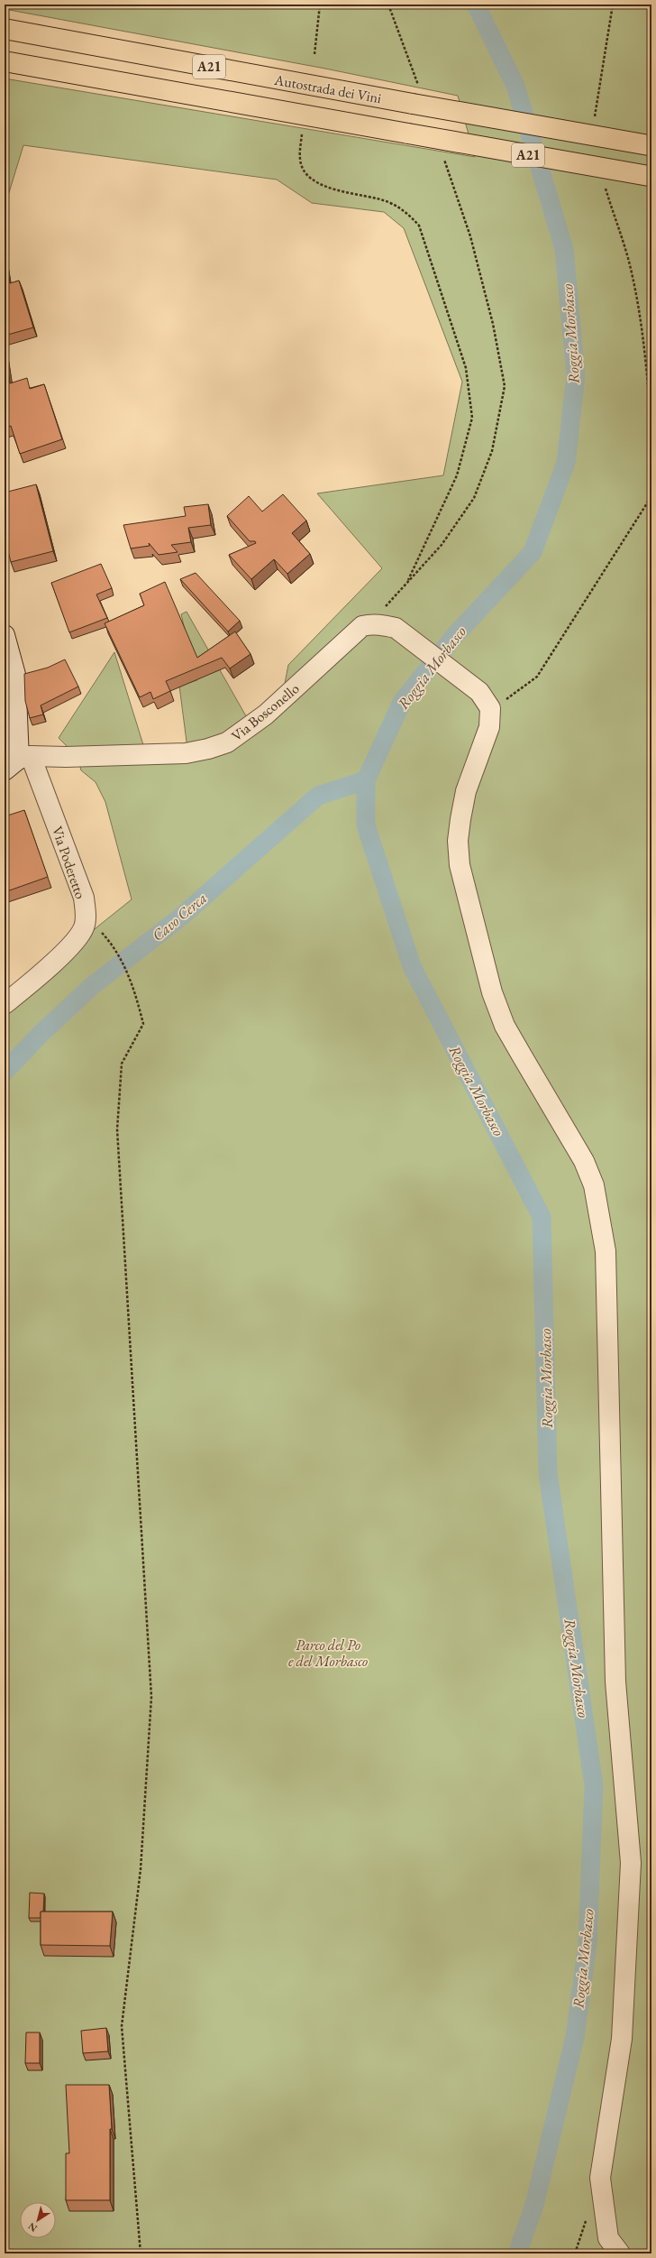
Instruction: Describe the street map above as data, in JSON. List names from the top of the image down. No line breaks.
{"streets":{"highway":["A21","Autostrada dei Vini"],"street":["Via Bosconello","Via Poderetto"]},"crossings":[["Via Bosconello","Via Poderetto"]],"water":["Roggia Morbasco","Cavo Cerca"],"parks":["Parco del Po e del Morbasco"],"north":"bottom left"}
